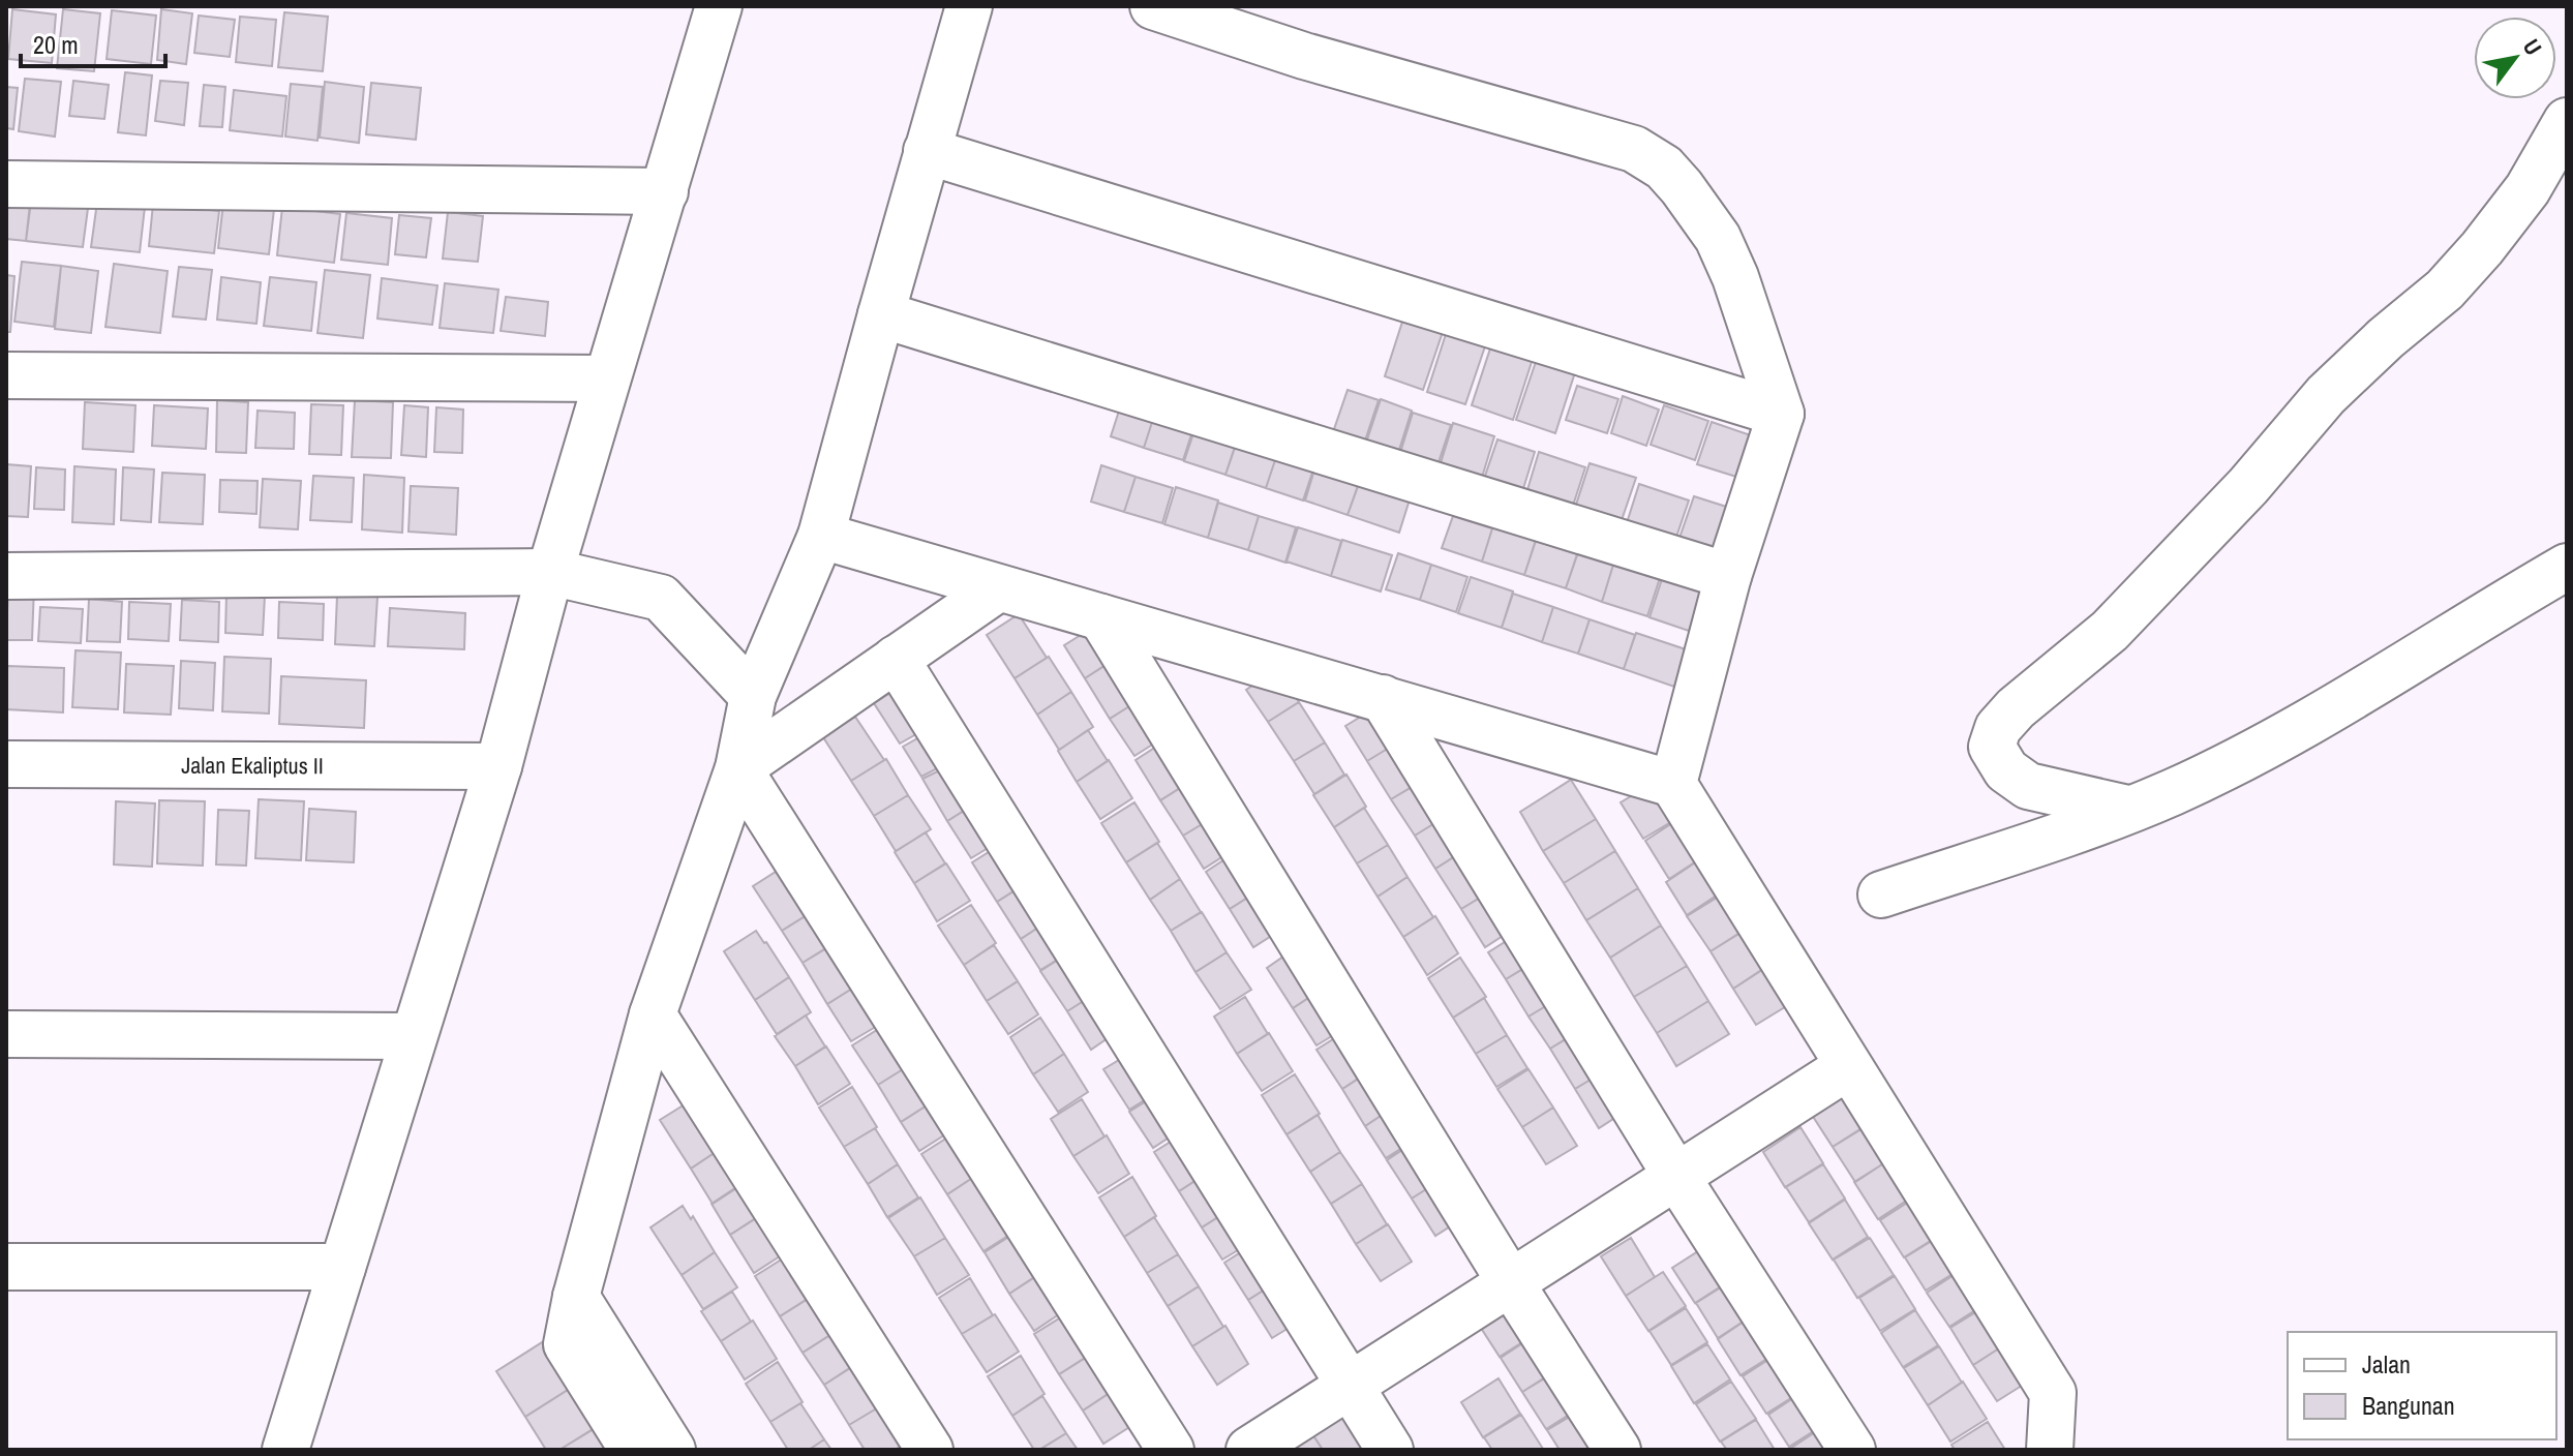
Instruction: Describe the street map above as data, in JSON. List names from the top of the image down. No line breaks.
{"streets":{"street":["Jalan Ekaliptus II"]},"legend":["Jalan","Bangunan"],"scale_bar":"20 m","north":"top right"}
